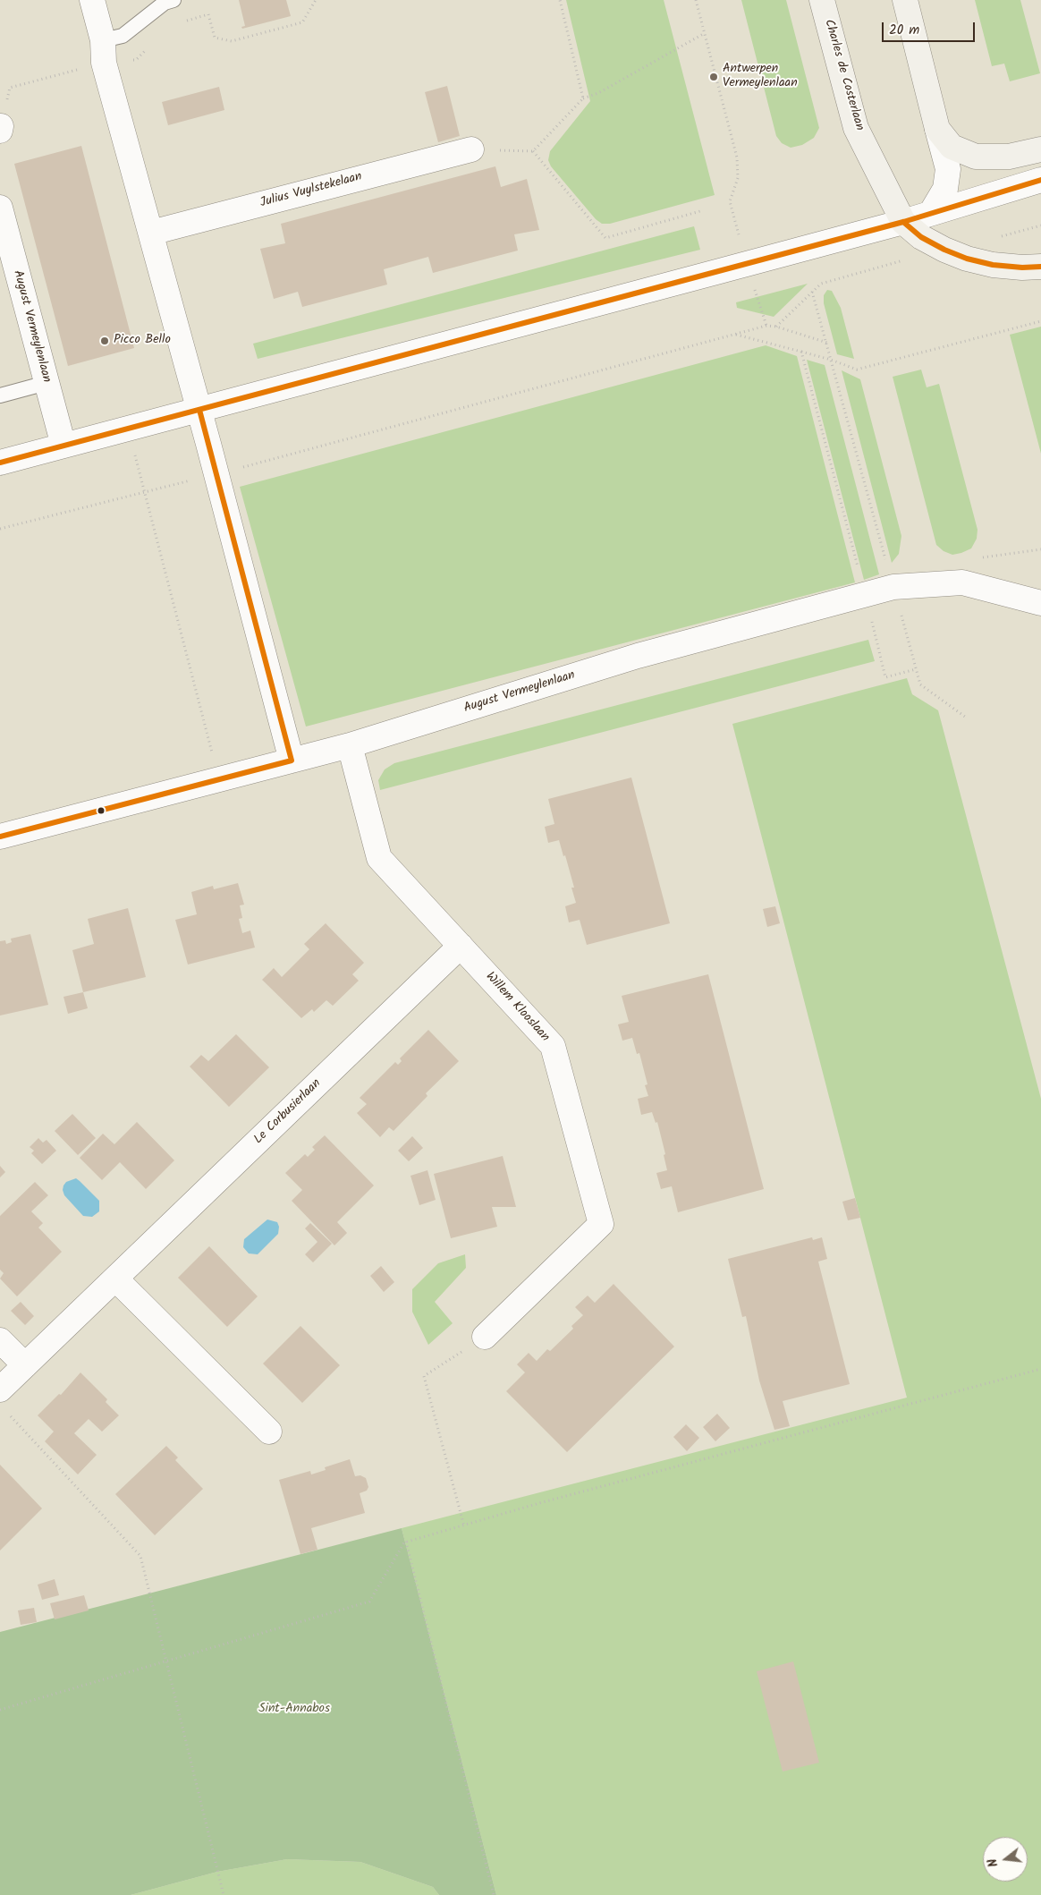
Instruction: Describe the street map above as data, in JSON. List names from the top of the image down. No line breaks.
{"streets":{"main road":["Charles de Costerlaan"],"street":["Julius Vuylstekelaan","August Vermeylenlaan","Willem Klooslaan","Le Corbusierlaan"]},"crossings":[["August Vermeylenlaan","Willem Klooslaan"],["Willem Klooslaan","Le Corbusierlaan"]],"parks":["Sint-Annabos"],"places":["Antwerpen Vermeylenlaan","Picco Bello"],"scale_bar":"20 m","north":"left"}
